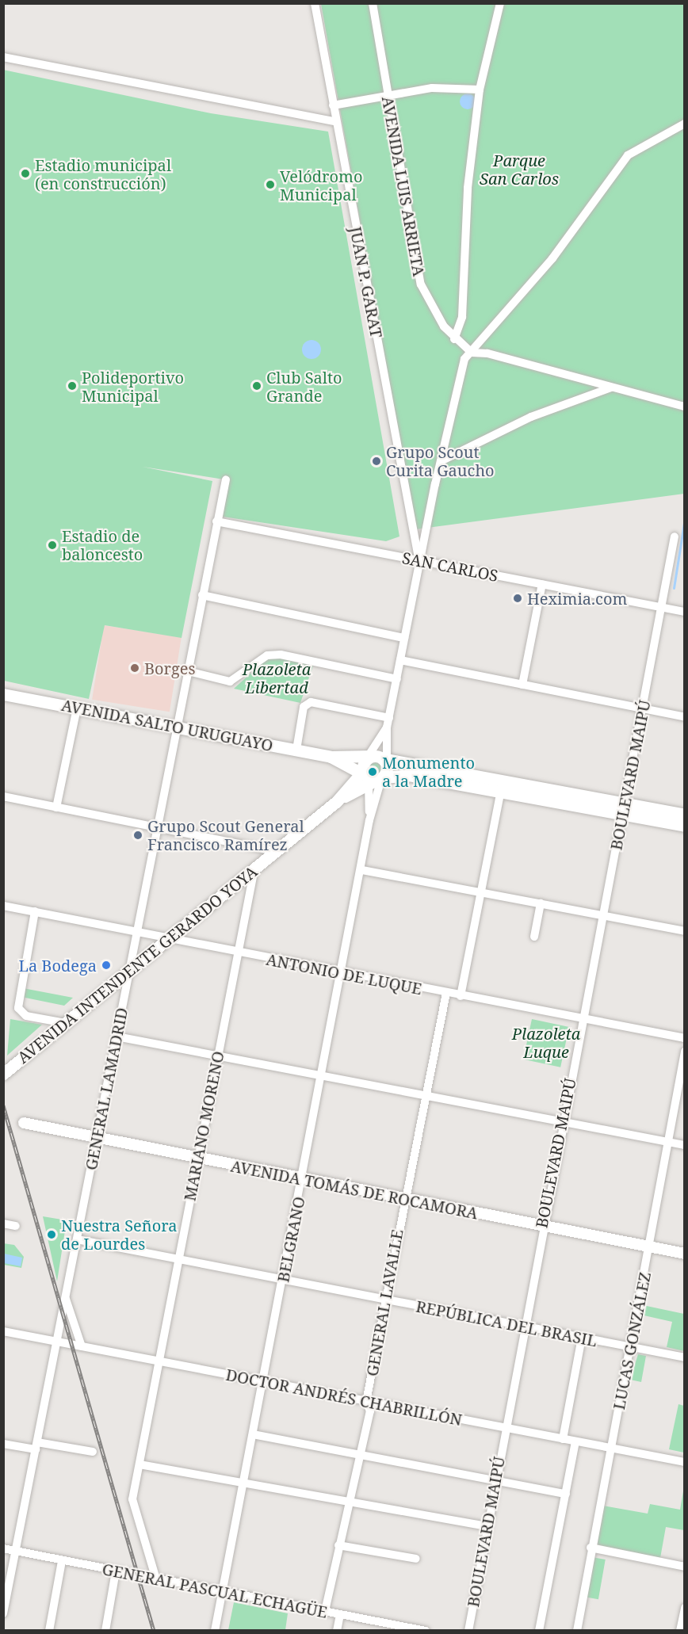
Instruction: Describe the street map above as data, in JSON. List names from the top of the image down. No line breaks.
{"streets":{"main road":["AVENIDA SALTO URUGUAYO","AVENIDA INTENDENTE GERARDO YOYA"],"street":["AVENIDA LUIS ARRIETA","JUAN P. GARAT","SAN CARLOS","BOULEVARD MAIPÚ","ANTONIO DE LUQUE","GENERAL LAMADRID","MARIANO MORENO","AVENIDA TOMÁS DE ROCAMORA","BELGRANO","GENERAL LAVALLE","REPÚBLICA DEL BRASIL","LUCAS GONZÁLEZ","DOCTOR ANDRÉS CHABRILLÓN","GENERAL PASCUAL ECHAGÜE"]},"crossings":[["AVENIDA LUIS ARRIETA","BELGRANO"],["JUAN P. GARAT","SAN CARLOS"],["JUAN P. GARAT","BELGRANO"],["SAN CARLOS","BOULEVARD MAIPÚ"],["SAN CARLOS","GENERAL LAMADRID"],["SAN CARLOS","BELGRANO"],["AVENIDA SALTO URUGUAYO","BOULEVARD MAIPÚ"],["AVENIDA SALTO URUGUAYO","AVENIDA INTENDENTE GERARDO YOYA"],["AVENIDA SALTO URUGUAYO","GENERAL LAMADRID"],["AVENIDA SALTO URUGUAYO","BELGRANO"],["BOULEVARD MAIPÚ","ANTONIO DE LUQUE"],["BOULEVARD MAIPÚ","AVENIDA TOMÁS DE ROCAMORA"],["BOULEVARD MAIPÚ","REPÚBLICA DEL BRASIL"],["BOULEVARD MAIPÚ","DOCTOR ANDRÉS CHABRILLÓN"],["AVENIDA INTENDENTE GERARDO YOYA","ANTONIO DE LUQUE"],["AVENIDA INTENDENTE GERARDO YOYA","GENERAL LAMADRID"],["AVENIDA INTENDENTE GERARDO YOYA","MARIANO MORENO"],["AVENIDA INTENDENTE GERARDO YOYA","BELGRANO"],["ANTONIO DE LUQUE","GENERAL LAMADRID"],["ANTONIO DE LUQUE","MARIANO MORENO"],["ANTONIO DE LUQUE","BELGRANO"],["ANTONIO DE LUQUE","GENERAL LAVALLE"],["GENERAL LAMADRID","AVENIDA TOMÁS DE ROCAMORA"],["GENERAL LAMADRID","REPÚBLICA DEL BRASIL"],["GENERAL LAMADRID","DOCTOR ANDRÉS CHABRILLÓN"],["GENERAL LAMADRID","GENERAL PASCUAL ECHAGÜE"],["MARIANO MORENO","AVENIDA TOMÁS DE ROCAMORA"],["MARIANO MORENO","REPÚBLICA DEL BRASIL"],["MARIANO MORENO","DOCTOR ANDRÉS CHABRILLÓN"],["MARIANO MORENO","GENERAL PASCUAL ECHAGÜE"],["AVENIDA TOMÁS DE ROCAMORA","BELGRANO"],["AVENIDA TOMÁS DE ROCAMORA","GENERAL LAVALLE"],["AVENIDA TOMÁS DE ROCAMORA","LUCAS GONZÁLEZ"],["BELGRANO","REPÚBLICA DEL BRASIL"],["BELGRANO","DOCTOR ANDRÉS CHABRILLÓN"],["BELGRANO","GENERAL PASCUAL ECHAGÜE"],["GENERAL LAVALLE","REPÚBLICA DEL BRASIL"],["GENERAL LAVALLE","DOCTOR ANDRÉS CHABRILLÓN"],["GENERAL LAVALLE","GENERAL PASCUAL ECHAGÜE"],["REPÚBLICA DEL BRASIL","LUCAS GONZÁLEZ"],["LUCAS GONZÁLEZ","DOCTOR ANDRÉS CHABRILLÓN"]],"parks":["Parque San Carlos","Plazoleta Libertad","Plazoleta Luque"],"places":["Estadio municipal (en construcción)","Velódromo Municipal","Polideportivo Municipal","Club Salto Grande","Grupo Scout Curita Gaucho","Estadio de baloncesto","Heximia.com","Borges","Monumento a la Madre","Grupo Scout General Francisco Ramírez","La Bodega","Nuestra Señora de Lourdes"]}
